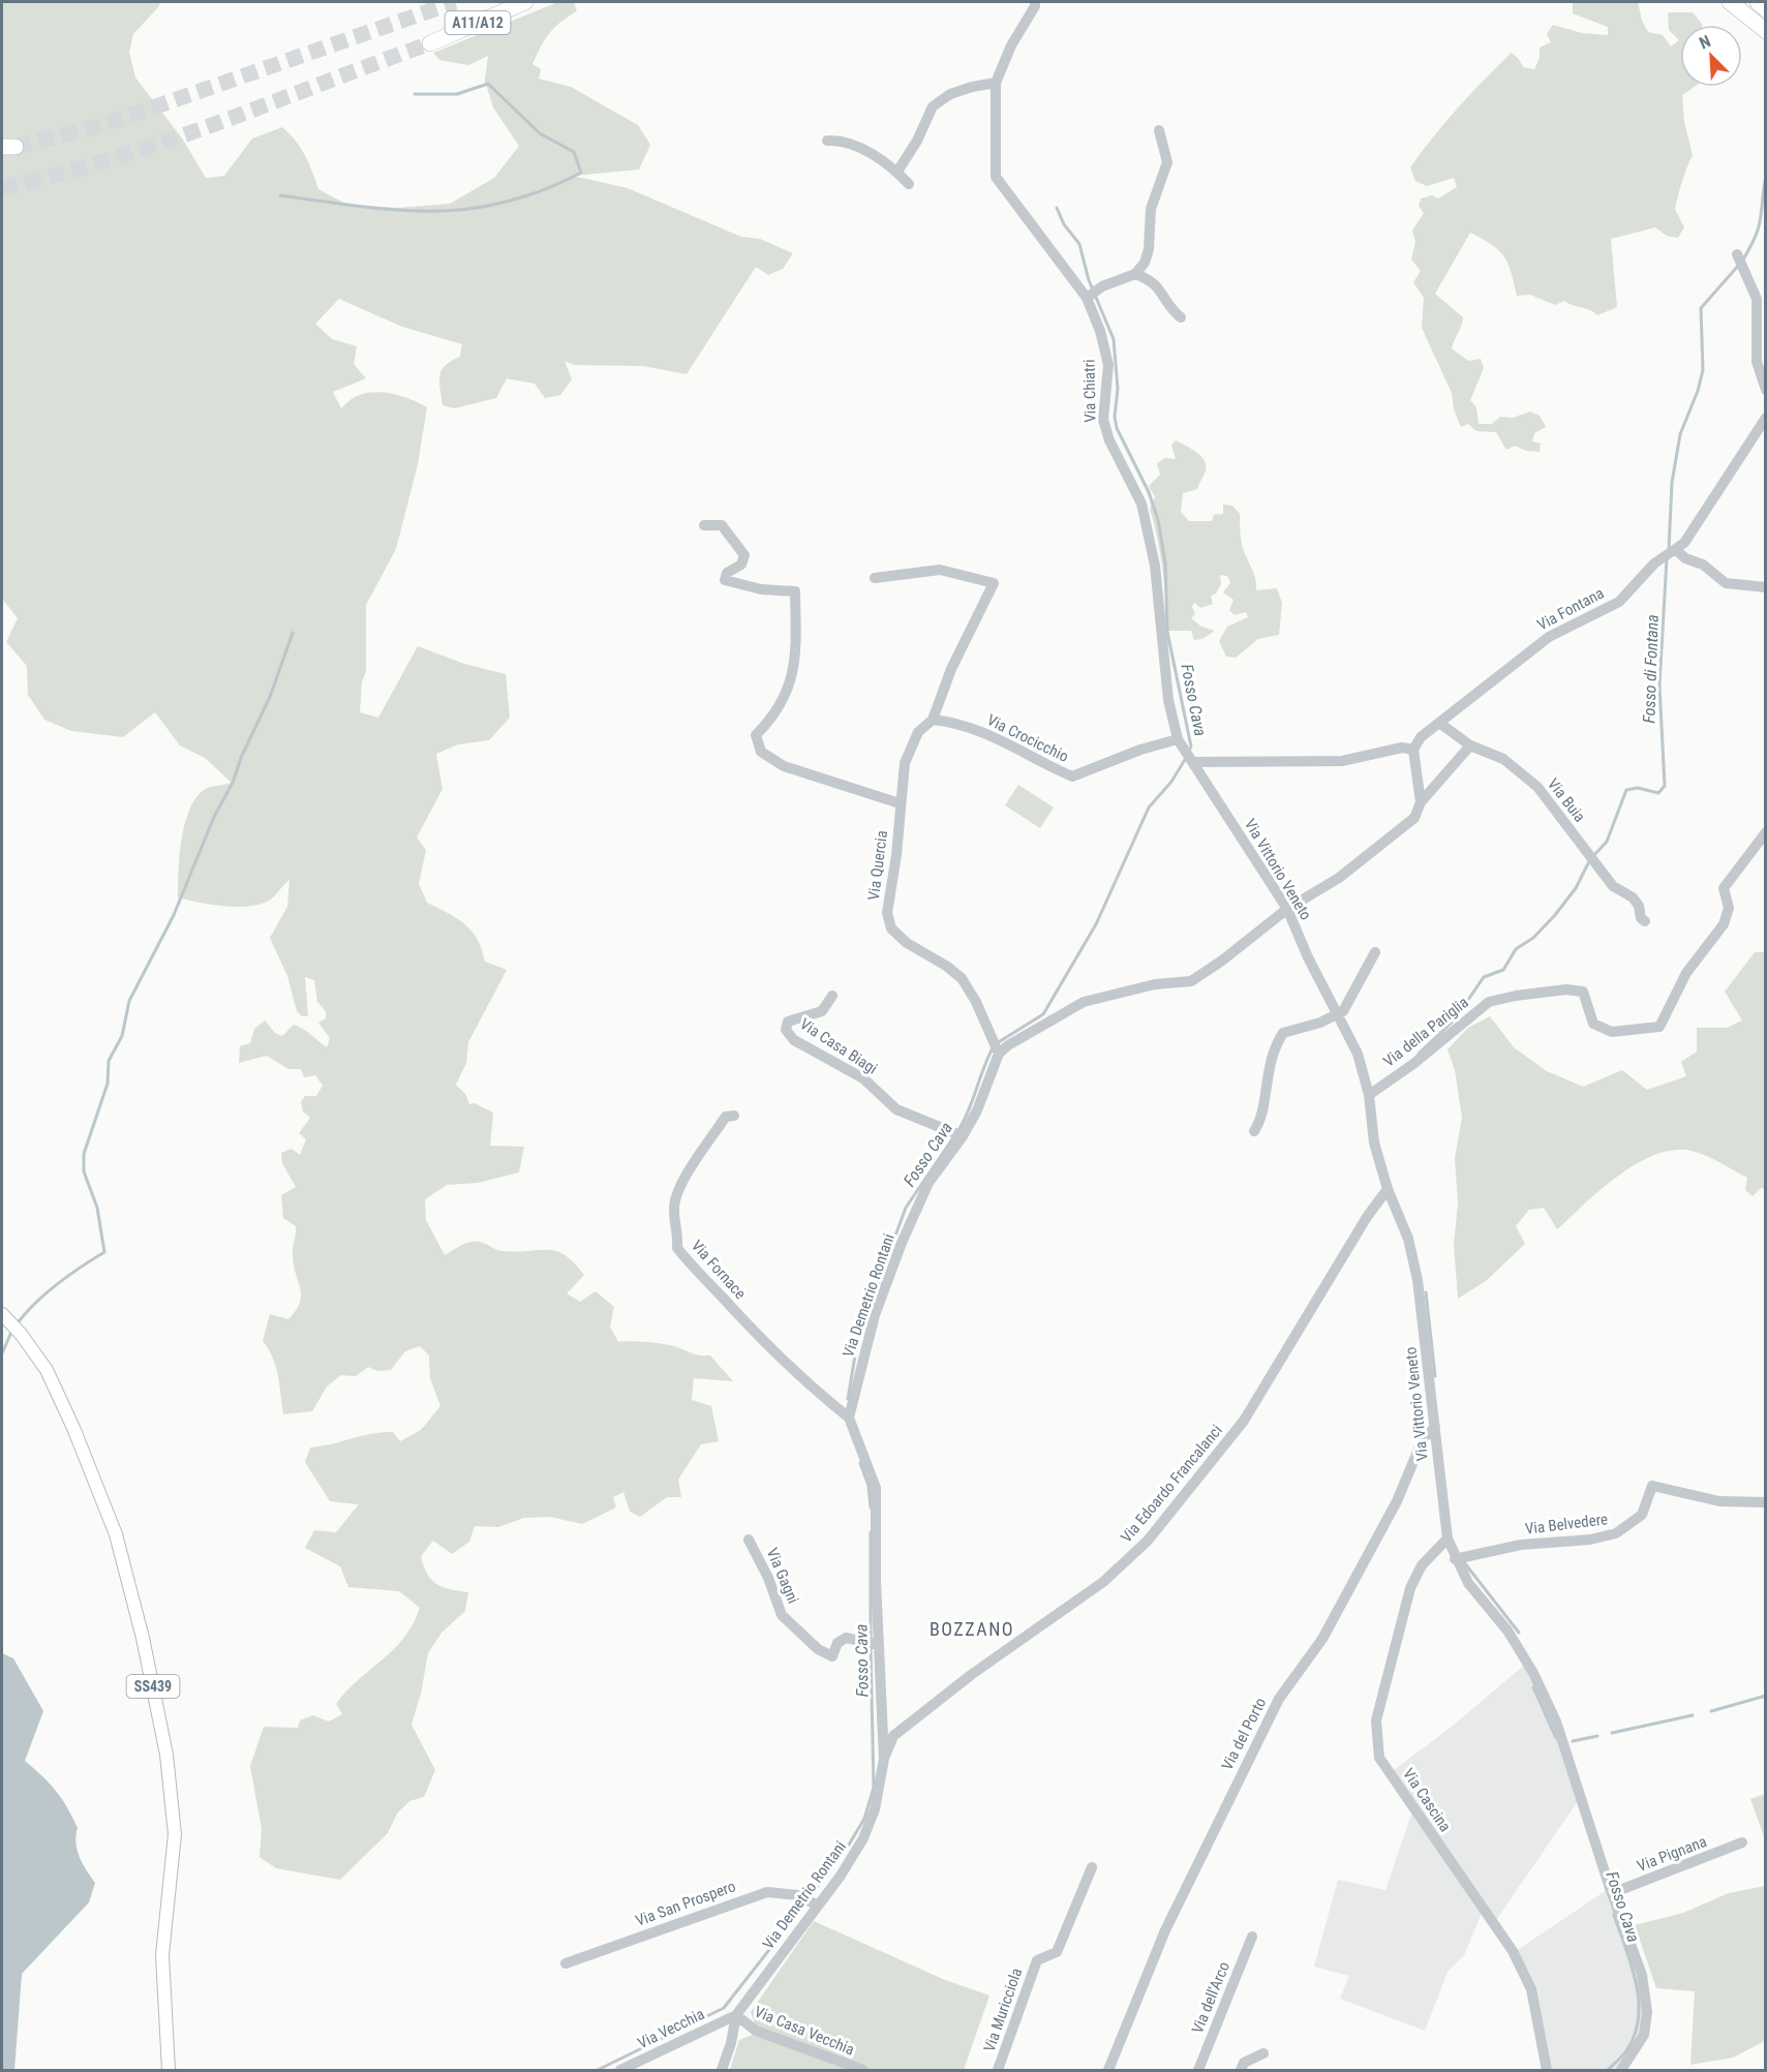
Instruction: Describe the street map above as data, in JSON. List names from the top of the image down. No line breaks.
{"streets":{"highway":["A11/A12"],"main road":["SS439"],"street":["Via Chiatri","Via Fontana","Via Crocicchio","Via Buia","Via Quercia","Via Vittorio Veneto","Via della Pariglia","Via Casa Biagi","Via Fornace","Via Demetrio Rontani","Via Edoardo Francalanci","Via Belvedere","Via Gagni","Via del Porto","Via Cascina","Via Pignana","Via San Prospero","Via dell'Arco","Via Muricciola","Via Vecchia","Via Casa Vecchia"]},"crossings":[["Via Chiatri","Via Crocicchio"],["Via Chiatri","Via Vittorio Veneto"],["Via Fontana","Via Buia"],["Via Crocicchio","Via Quercia"],["Via Crocicchio","Via Vittorio Veneto"],["Via Quercia","Via Demetrio Rontani"],["Via Vittorio Veneto","Via della Pariglia"],["Via Vittorio Veneto","Via Edoardo Francalanci"],["Via Vittorio Veneto","Via Belvedere"],["Via Vittorio Veneto","Via del Porto"],["Via Vittorio Veneto","Via Cascina"],["Via Vittorio Veneto","Via Pignana"],["Via Casa Biagi","Via Demetrio Rontani"],["Via Fornace","Via Demetrio Rontani"],["Via Demetrio Rontani","Via Edoardo Francalanci"],["Via Demetrio Rontani","Via Gagni"],["Via Demetrio Rontani","Via San Prospero"],["Via Demetrio Rontani","Via Vecchia"],["Via Demetrio Rontani","Via Casa Vecchia"],["Via Vecchia","Via Casa Vecchia"]],"districts":["BOZZANO"],"water":["Fosso di Fontana","Fosso Cava"],"north":"top left"}
